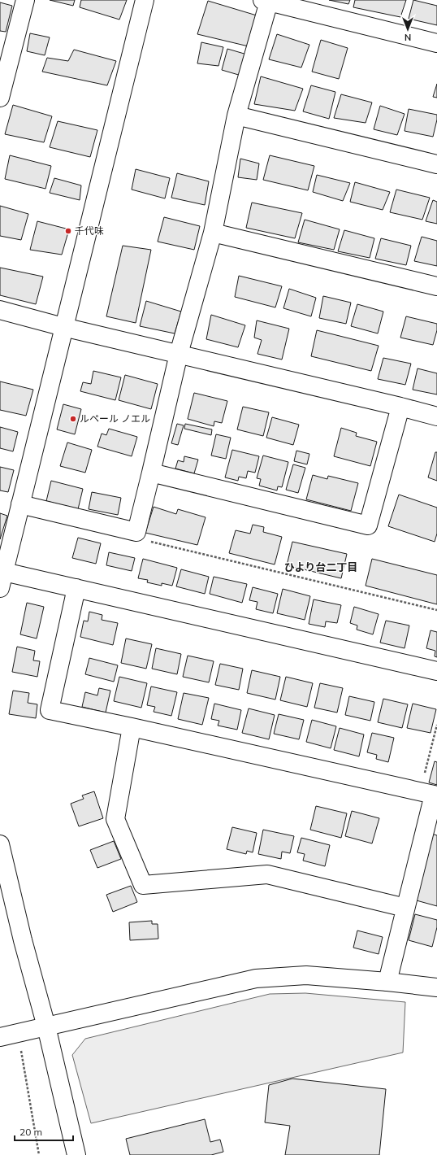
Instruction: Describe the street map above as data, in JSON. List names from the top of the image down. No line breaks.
{"districts":["ひより台二丁目"],"places":["千代味","ルペール ノエル"],"scale_bar":"20 m","north":"bottom"}
